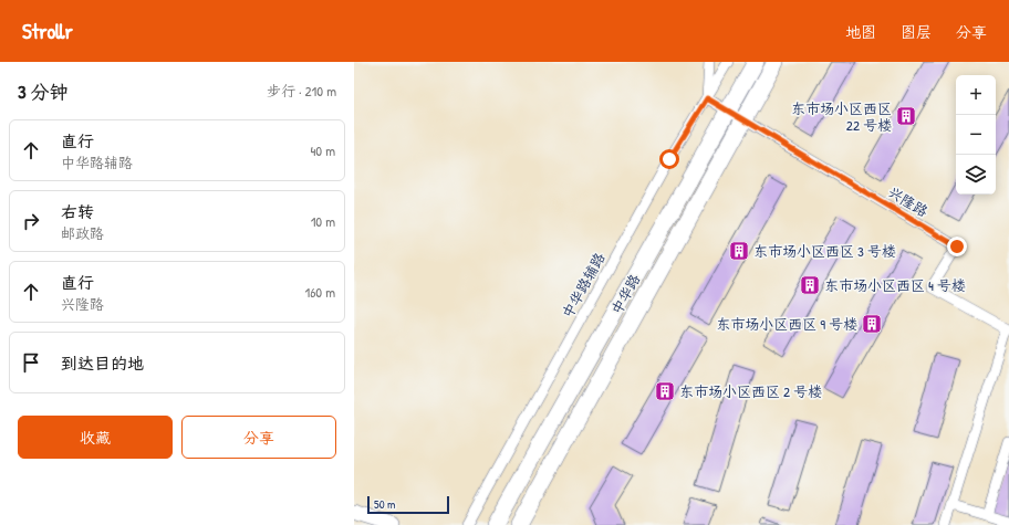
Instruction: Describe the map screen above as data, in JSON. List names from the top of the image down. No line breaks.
{"streets":{"main road":["中华路"],"street":["兴隆路","中华路辅路"]},"crossings":[["兴隆路","中华路辅路"],["兴隆路","中华路"]],"places":{"building":["东市场小区西区 22 号楼","东市场小区西区 3 号楼","东市场小区西区 4 号楼","东市场小区西区 9 号楼","东市场小区西区 2 号楼"]},"scale_bar":"50 m","page":{"header":"Strollr","nav":["地图","图层","分享"],"heading":["3 分钟","步行 · 210 m"],"map_buttons":["+","−"],"list":[["直行","中华路辅路","40 m"],["右转","邮政路","10 m"],["直行","兴隆路","160 m"],"到达目的地"],"buttons":["收藏","分享"],"scale":"50 m"}}
